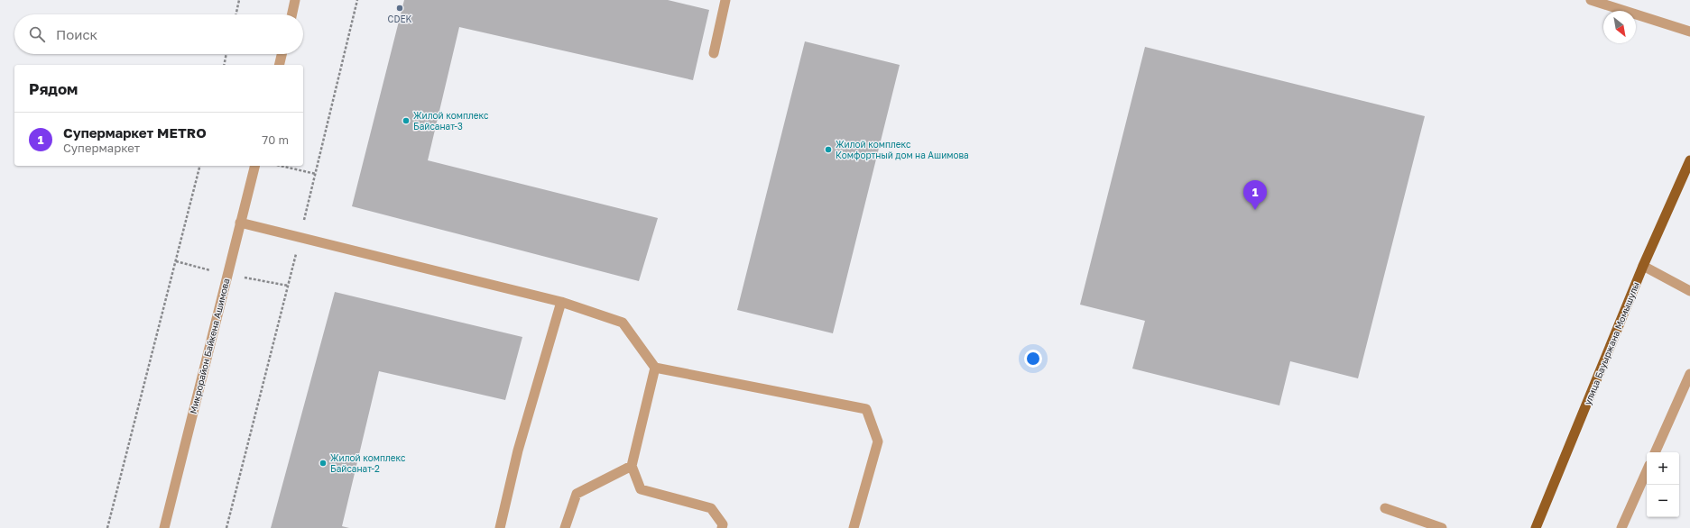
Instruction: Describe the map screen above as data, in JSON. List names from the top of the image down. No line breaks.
{"streets":{"main road":["улица Бауыржана Момышулы"],"street":["Микрорайон Байкена Ашимова"]},"places":["CDEK","Жилой комплекс Байсанат-3","Жилой комплекс Комфортный дом на Ашимова","Жилой комплекс Байсанат-2"],"north":"bottom right","page":{"search":"Поиск","heading":"Рядом","list":[{"mark":"1","name":"Супермаркет METRO","note":"Супермаркет","value":"70 m"}],"pins":"1","map_buttons":["+","−"]}}
